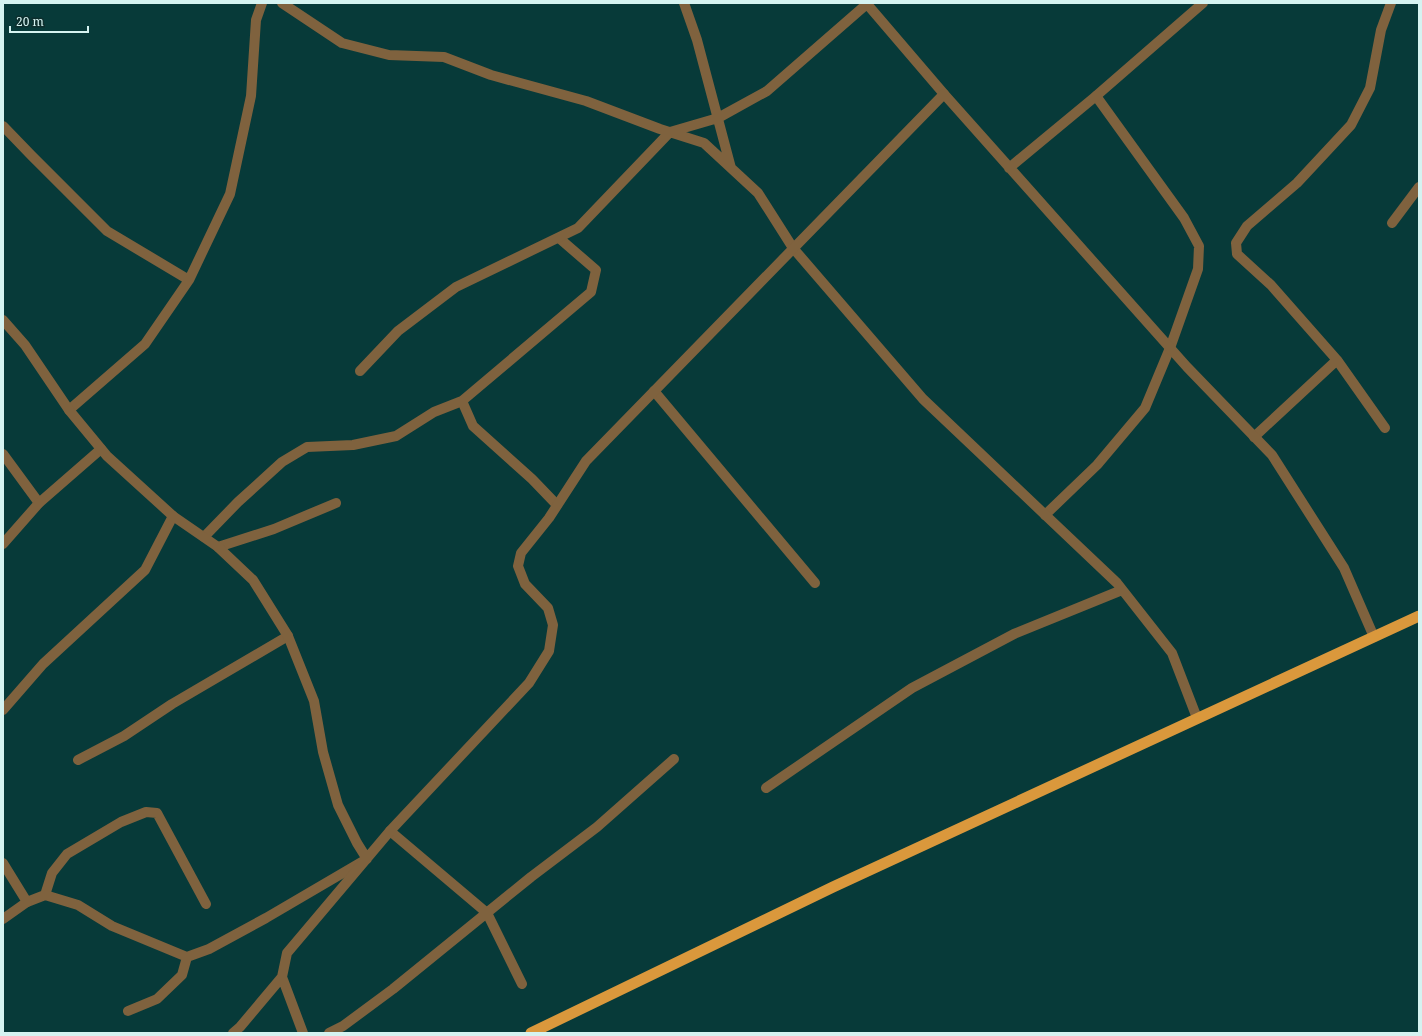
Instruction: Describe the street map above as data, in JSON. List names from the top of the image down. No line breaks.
{"scale_bar":"20 m"}
